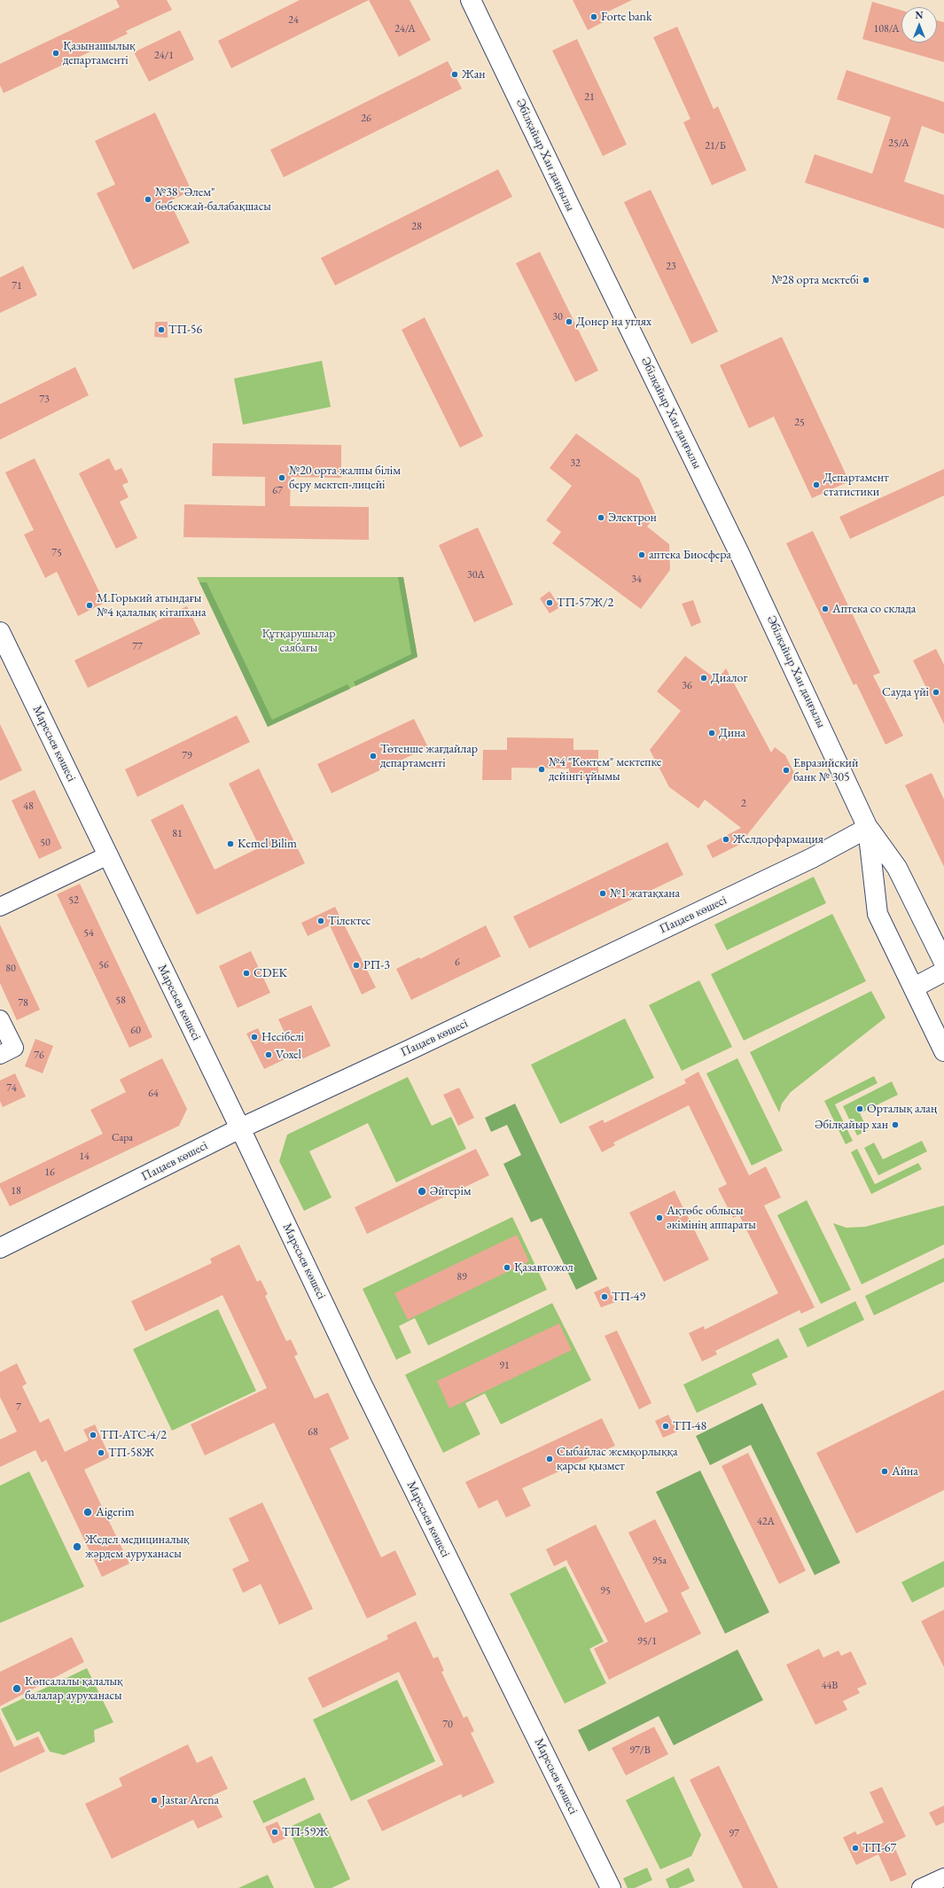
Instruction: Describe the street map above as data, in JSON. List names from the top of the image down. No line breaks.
{"streets":{"main road":["Әбілқайыр Хан даңғылы","Маресьев көшесі","Пацаев көшесі"]},"crossings":[["Әбілқайыр Хан даңғылы","Пацаев көшесі"],["Маресьев көшесі","Пацаев көшесі"]],"parks":["Құтқарушылар саябағы"],"places":["Forte bank","Қазынашылық департаменті","Жан","№38 \"Әлем\" бөбекжай-балабақшасы","№28 орта мектебі","Донер на углях","ТП-56","№20 орта жалпы білім беру мектеп-лицейі","Департамент статистики","Электрон","аптека Биосфера","ТП-57Ж/2","М.Горький атындағы №4 қалалық кітапхана","Аптека со склада","Диалог","Сауда үйі","Дина","Төтенше жағдайлар департаменті","№4 \"Көктем\" мектепке дейінгі ұйымы","Евразийский банк № 305","Желдорфармация","Kemel Bilim","№1 жатақхана","Тілектес","РП-3","CDEK","Несібелі","Voxel","Орталық алаң","Әбілқайыр хан","Әйгерім","Ақтөбе облысы әкімінің аппараты","Қазавтожол","ТП-49","ТП-48","ТП-АТС-4/2","ТП-58Ж","Сыбайлас жемқорлыққа қарсы қызмет","Айна","Aigerim","Жедел медициналық жәрдем ауруханасы","Көпсалалы қалалық балалар ауруханасы","Jastar Arena","ТП-59Ж","ТП-67"],"house_numbers":["24","24/А","108/А","24/1","21","26","25/А","21/Б","28","23","71","30","73","25","32","67","75","30А","34","77","36","79","2","48","81","50","52","54","6","56","80","58","78","60","76","74","64","Сара","14","16","18","89","91","7","68","42А","95а","95","95/1","44В","70","97/В","97"],"north":"top"}
